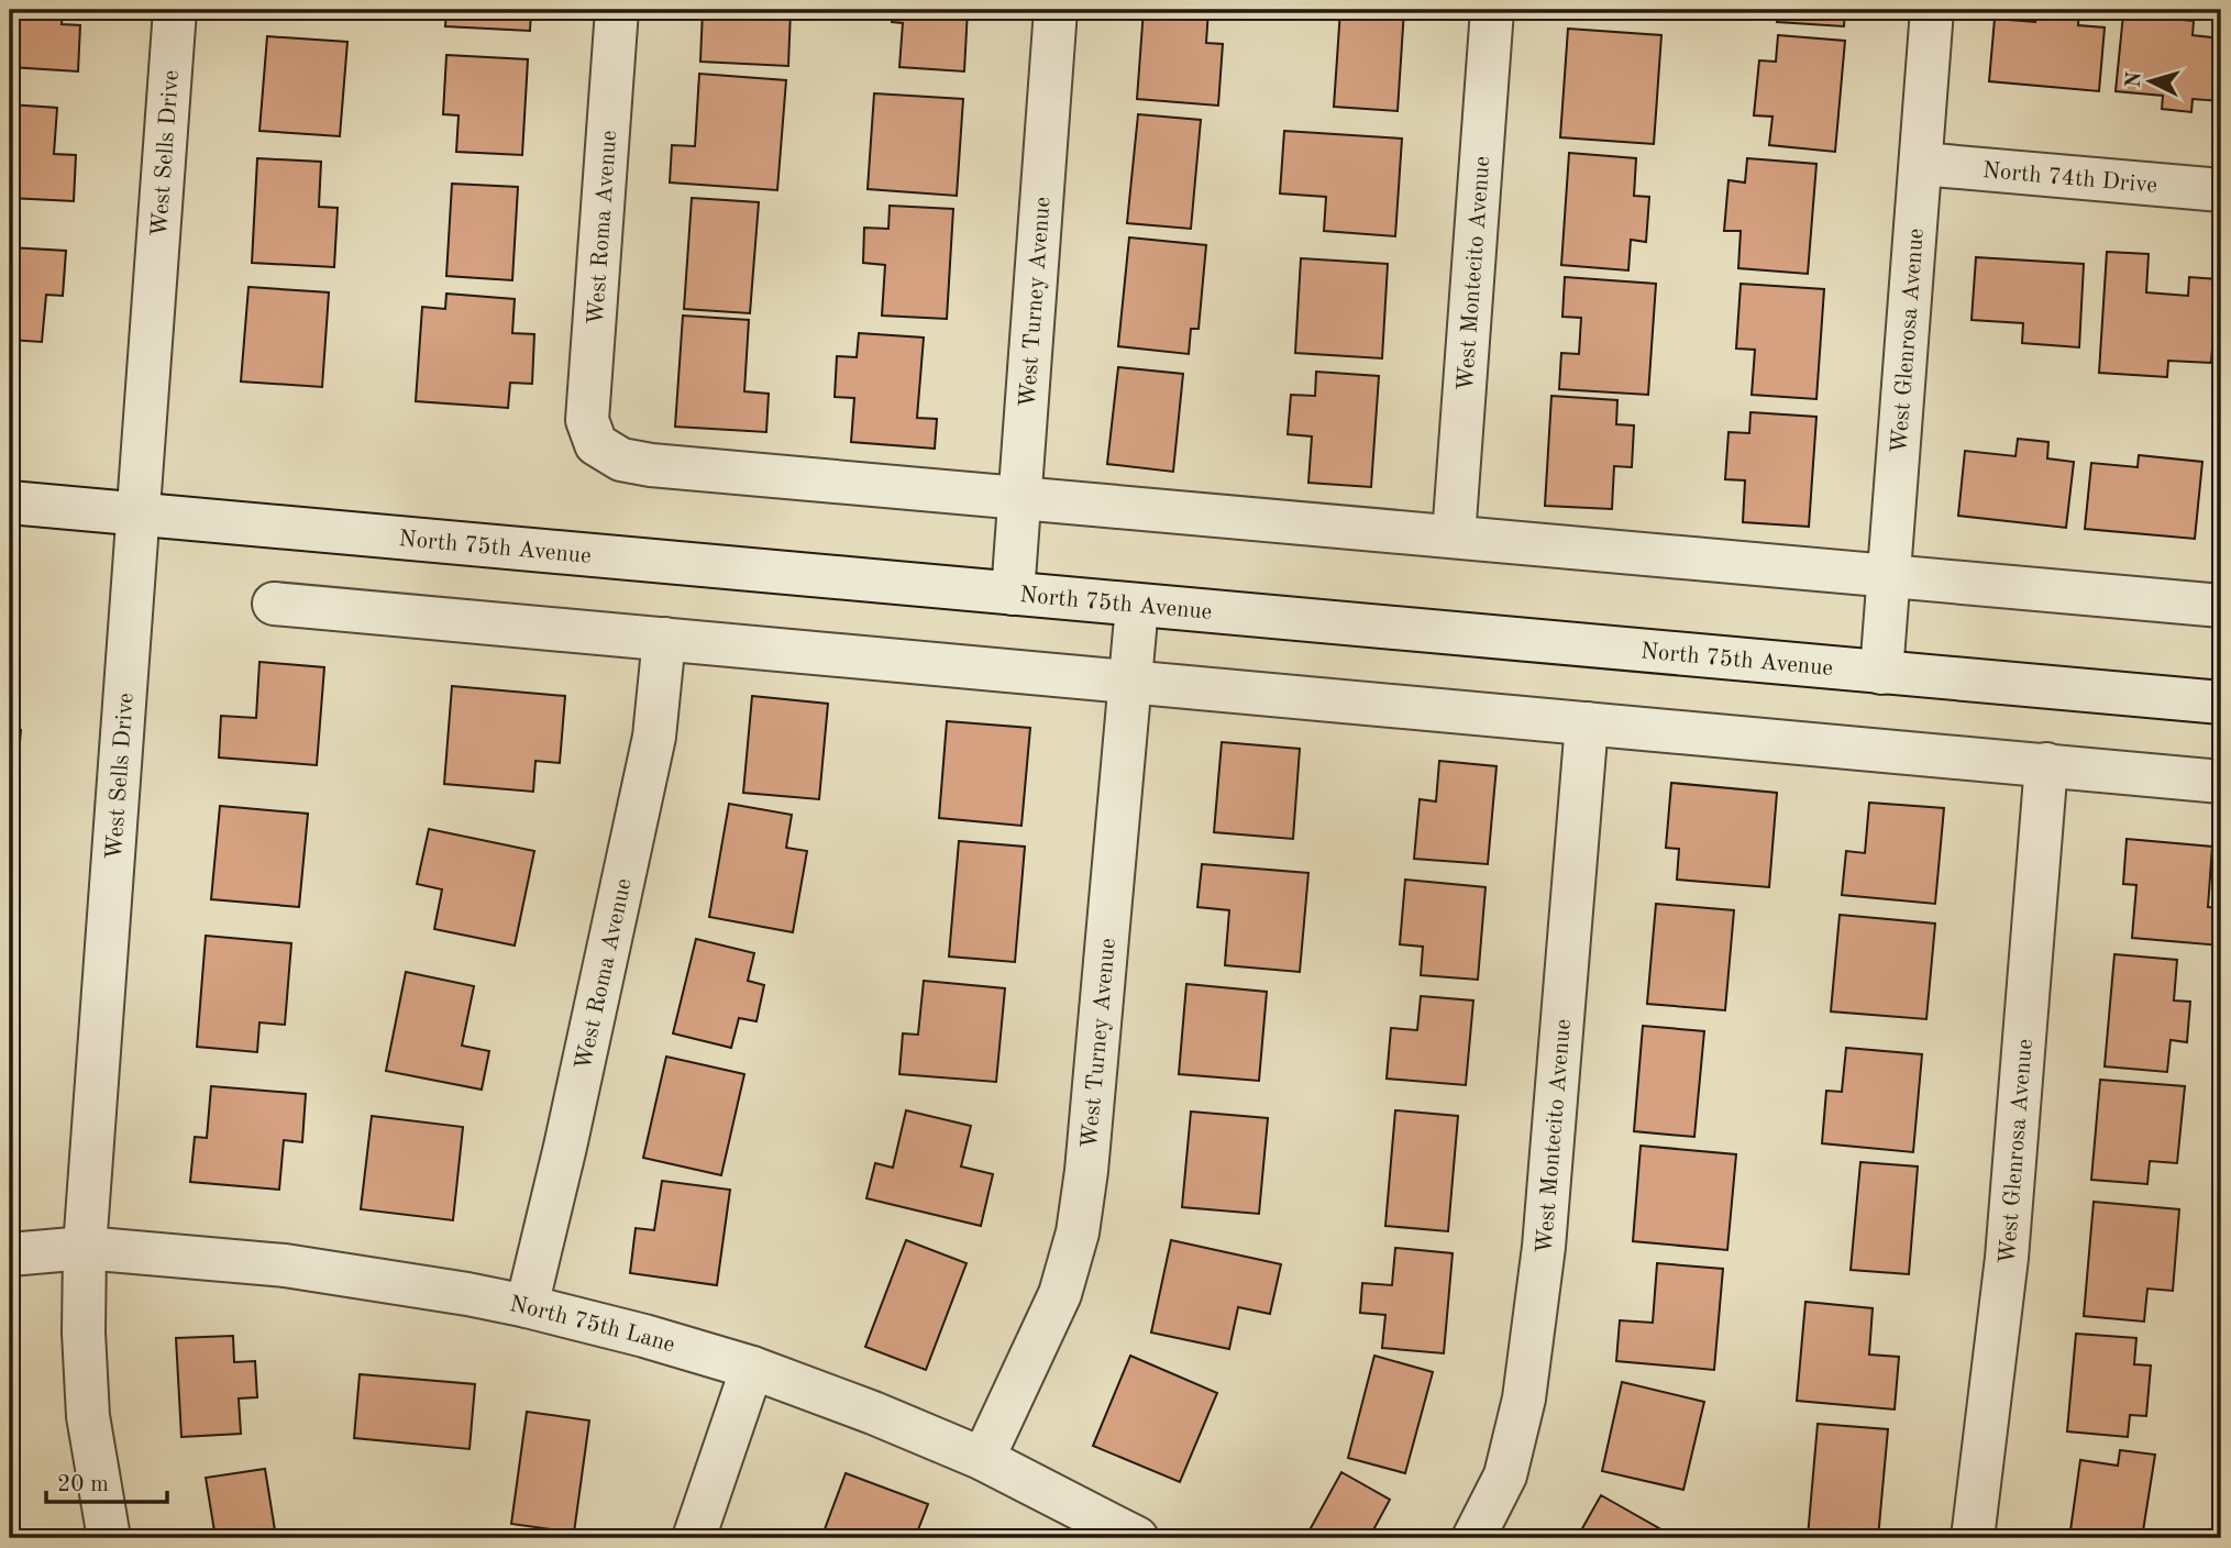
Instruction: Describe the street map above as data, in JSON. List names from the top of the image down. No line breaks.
{"streets":{"street":["West Sells Drive","North 74th Drive","West Roma Avenue","West Montecito Avenue","West Turney Avenue","West Glenrosa Avenue","North 75th Avenue","North 75th Lane"]},"crossings":[["West Sells Drive","North 75th Avenue"],["West Sells Drive","North 75th Lane"],["North 74th Drive","West Glenrosa Avenue"],["West Roma Avenue","West Turney Avenue"],["West Roma Avenue","North 75th Lane"],["West Turney Avenue","North 75th Avenue"],["West Turney Avenue","North 75th Lane"],["West Glenrosa Avenue","North 75th Avenue"]],"scale_bar":"20 m","north":"left"}
